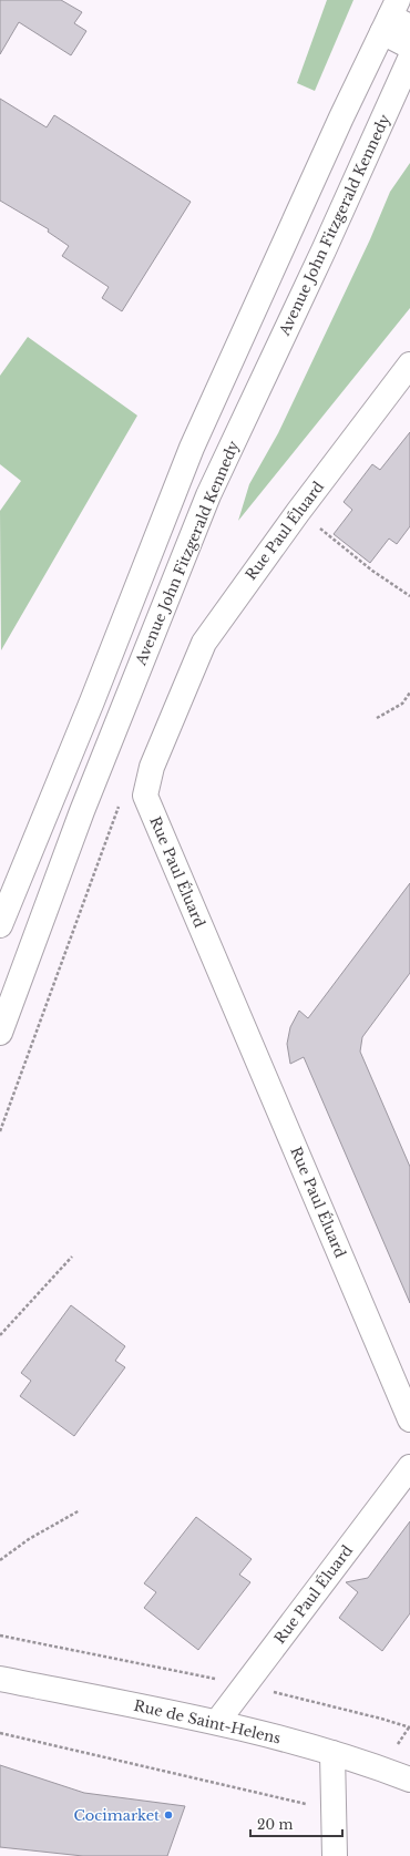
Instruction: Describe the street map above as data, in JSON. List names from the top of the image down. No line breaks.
{"streets":{"street":["Avenue John Fitzgerald Kennedy","Rue Paul Éluard","Rue de Saint-Helens"]},"crossings":[["Rue Paul Éluard","Rue de Saint-Helens"]],"places":["Cocimarket"],"scale_bar":"20 m"}
